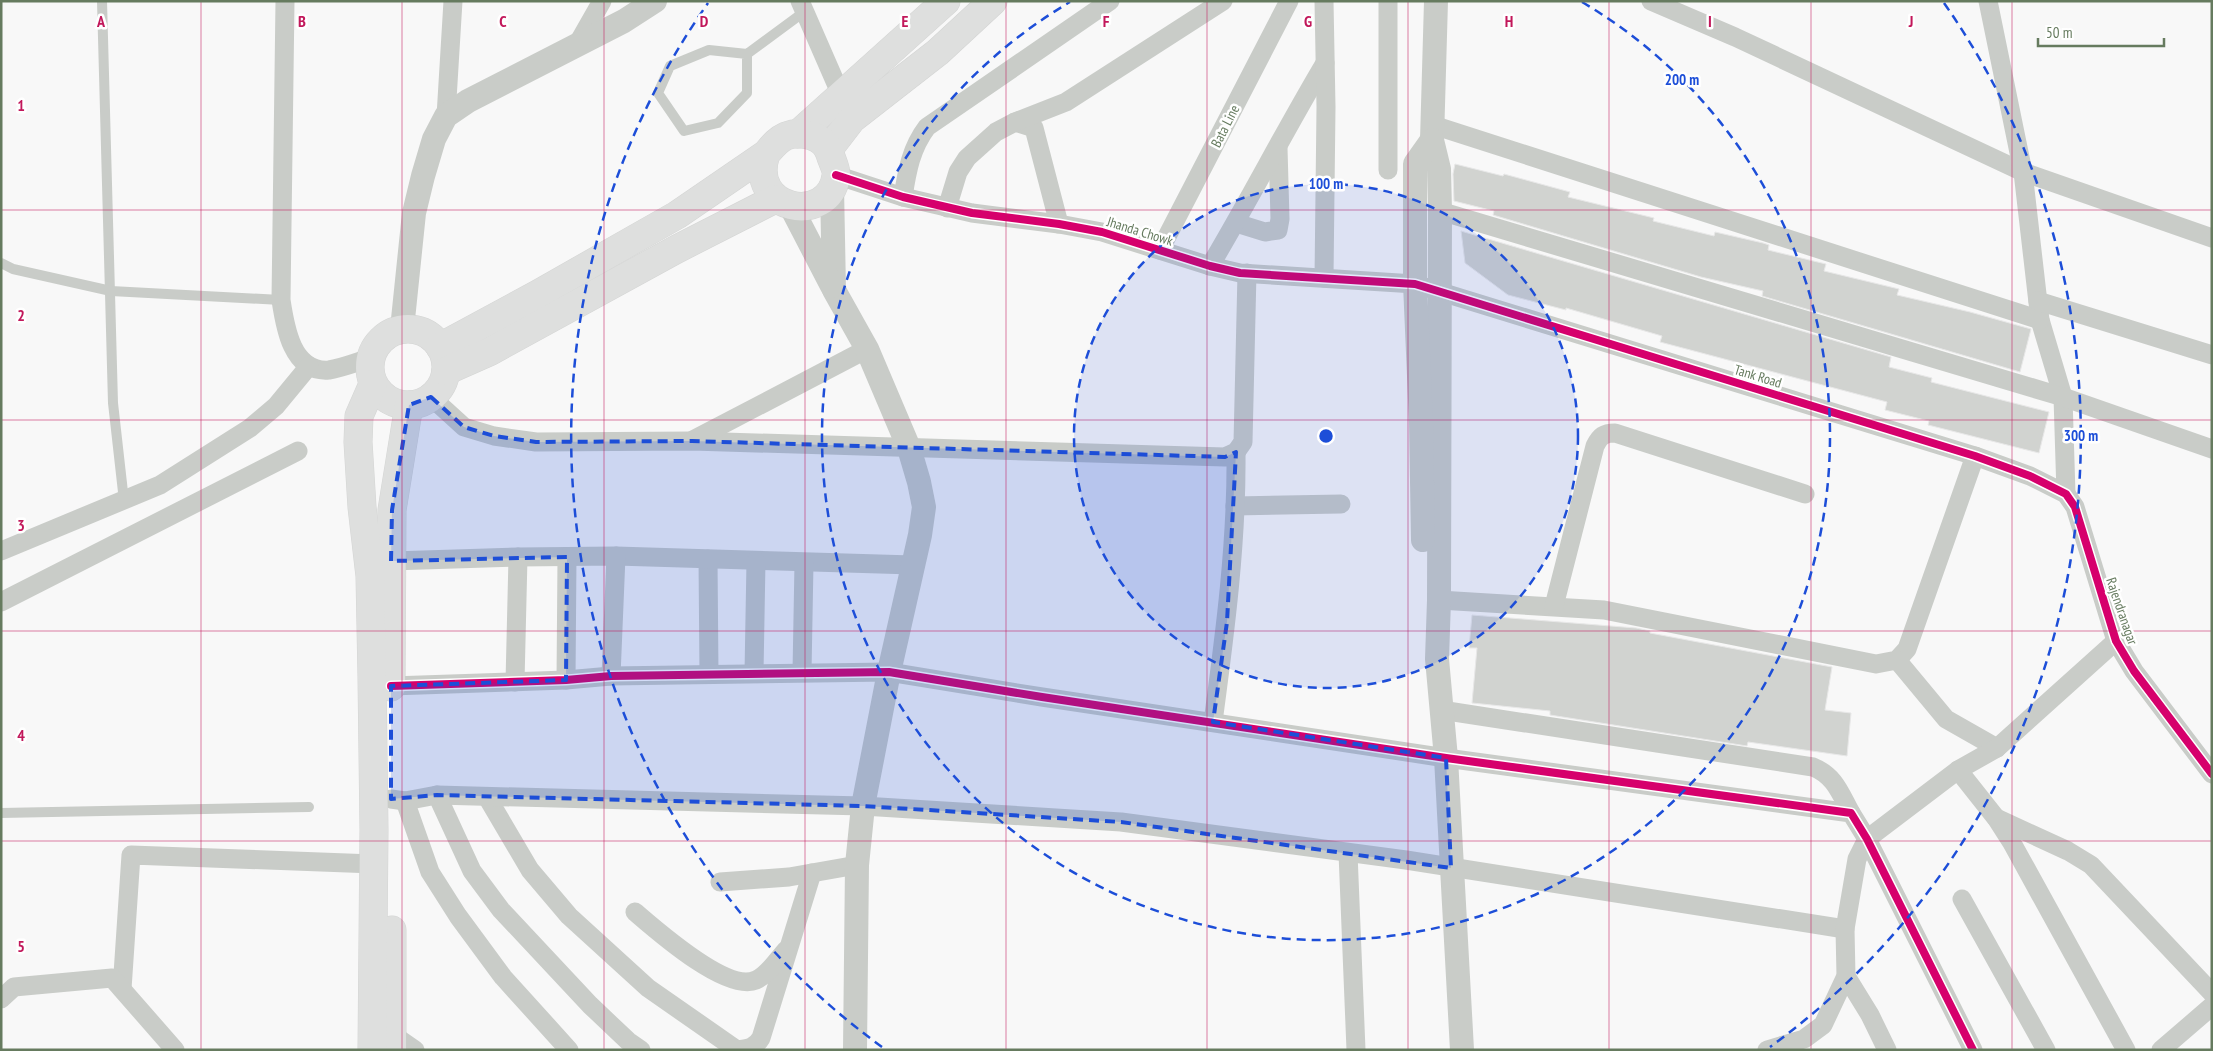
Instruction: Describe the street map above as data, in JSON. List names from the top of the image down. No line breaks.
{"streets":{"street":["Bata Line","Jhanda Chowk","Tank Road","Rajendranagar"]},"crossings":[["Bata Line","Jhanda Chowk"],["Jhanda Chowk","Tank Road"],["Tank Road","Rajendranagar"]],"scale_bar":"50 m","grid":{"columns":["A","B","C","D","E","F","G","H","I","J"],"rows":["1","2","3","4","5"]},"rings":["200 m","100 m","300 m"]}
